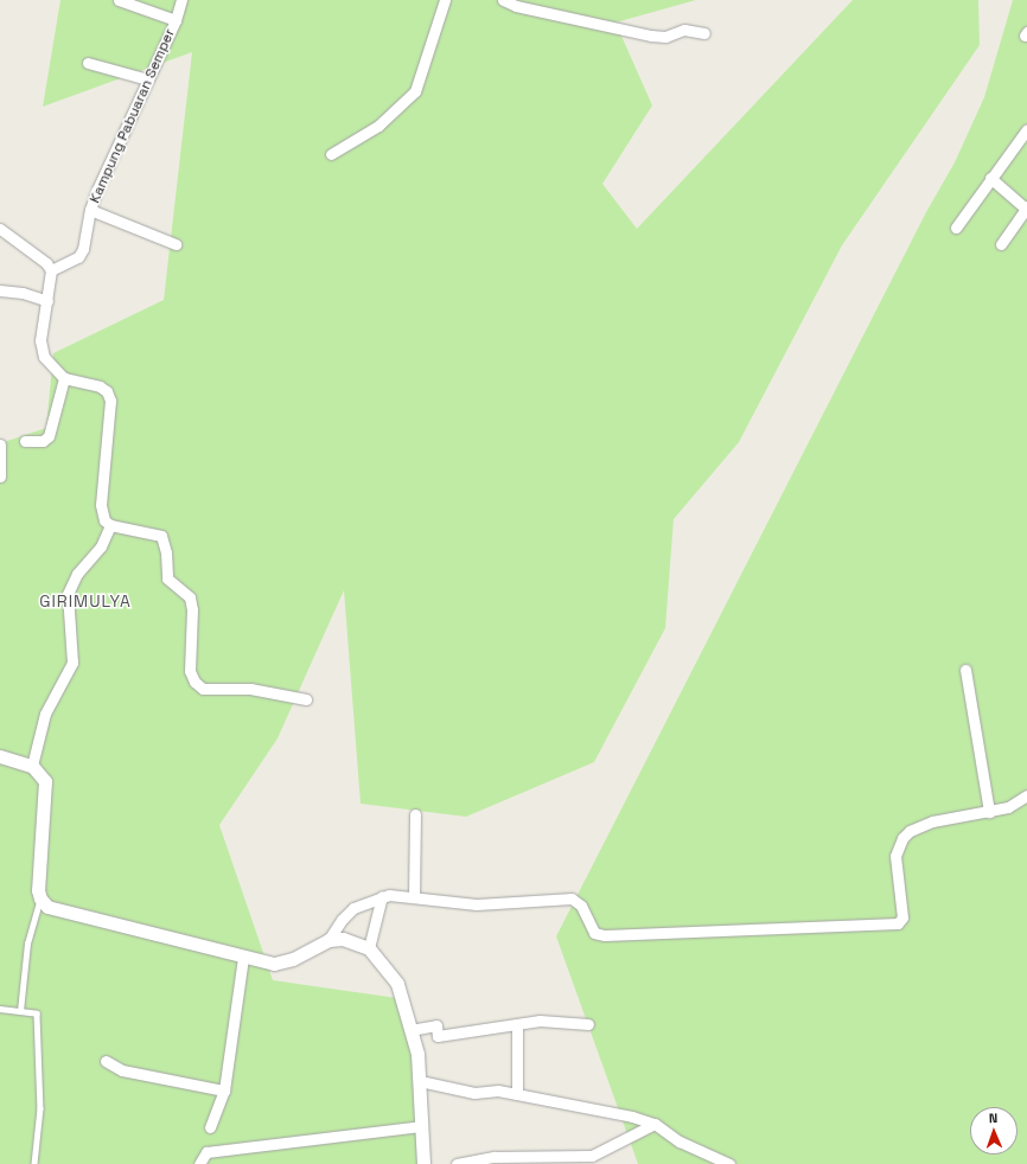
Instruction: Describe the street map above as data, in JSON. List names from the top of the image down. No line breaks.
{"streets":{"street":["Kampung Pabuaran Semper"]},"districts":["GIRIMULYA"],"north":"top"}
